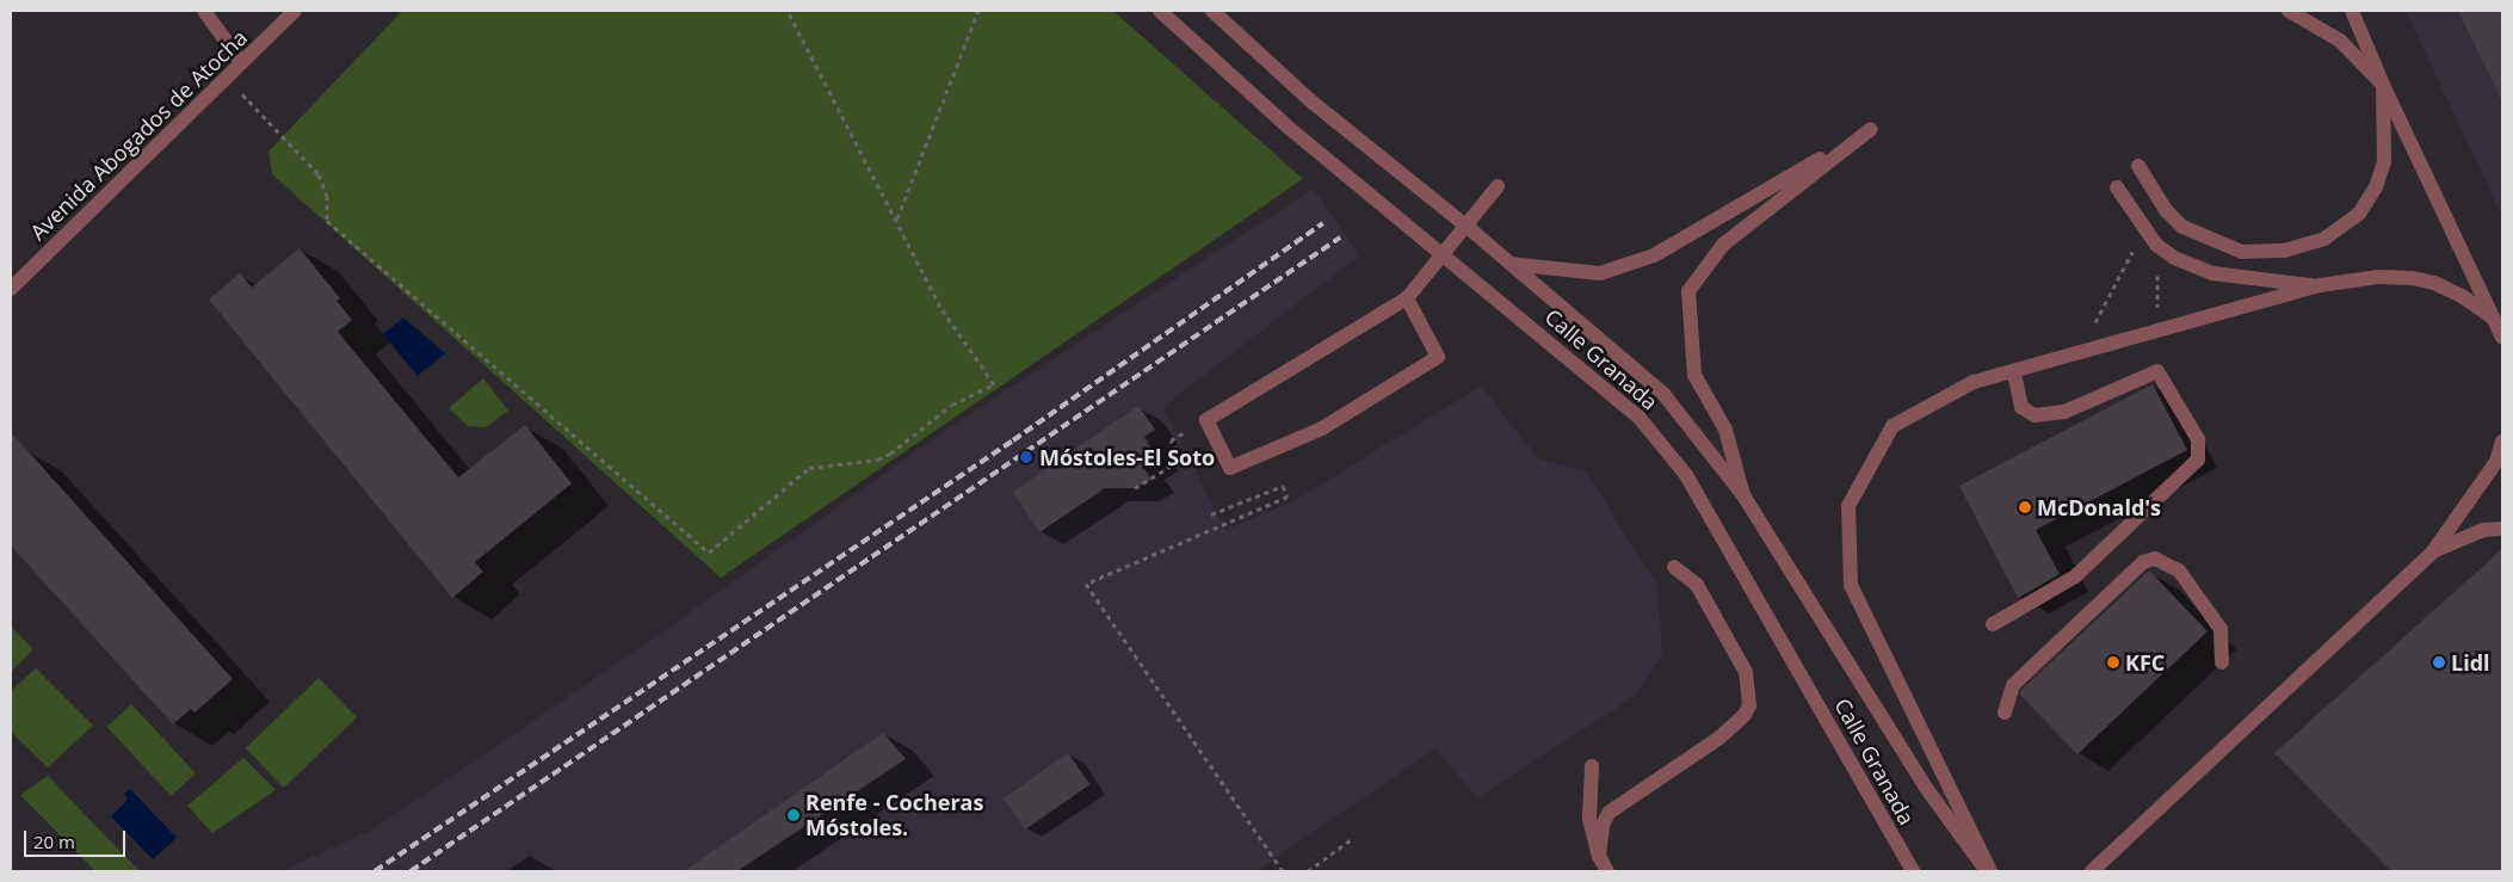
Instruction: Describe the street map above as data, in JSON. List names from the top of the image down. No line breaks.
{"streets":{"street":["Avenida Abogados de Atocha","Calle Granada"]},"places":["Móstoles-El Soto","McDonald's","KFC","Lidl","Renfe - Cocheras Móstoles."],"scale_bar":"20 m"}
